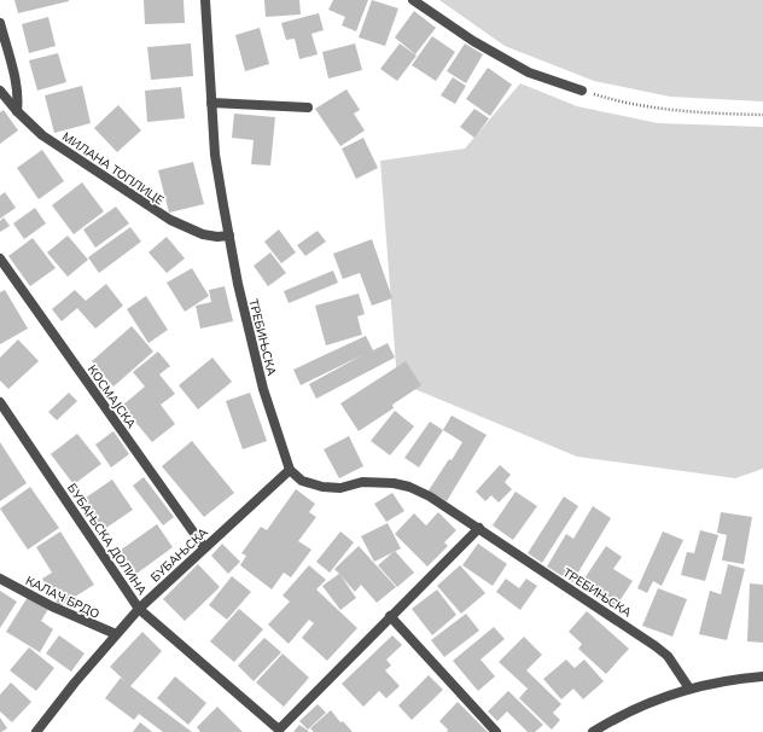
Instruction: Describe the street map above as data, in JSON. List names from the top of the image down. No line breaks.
{"streets":{"street":["МИЛАНА ТОПЛИЦЕ","ТРЕБИЊСКА","КОСМАЈСКА","БУБАЊСКА ДОЛИНА","БУБАЊСКА","КАЛАЧ БРДО"]},"crossings":[["МИЛАНА ТОПЛИЦЕ","ТРЕБИЊСКА"],["ТРЕБИЊСКА","БУБАЊСКА"],["КОСМАЈСКА","БУБАЊСКА"],["БУБАЊСКА ДОЛИНА","БУБАЊСКА"],["БУБАЊСКА","КАЛАЧ БРДО"]]}
